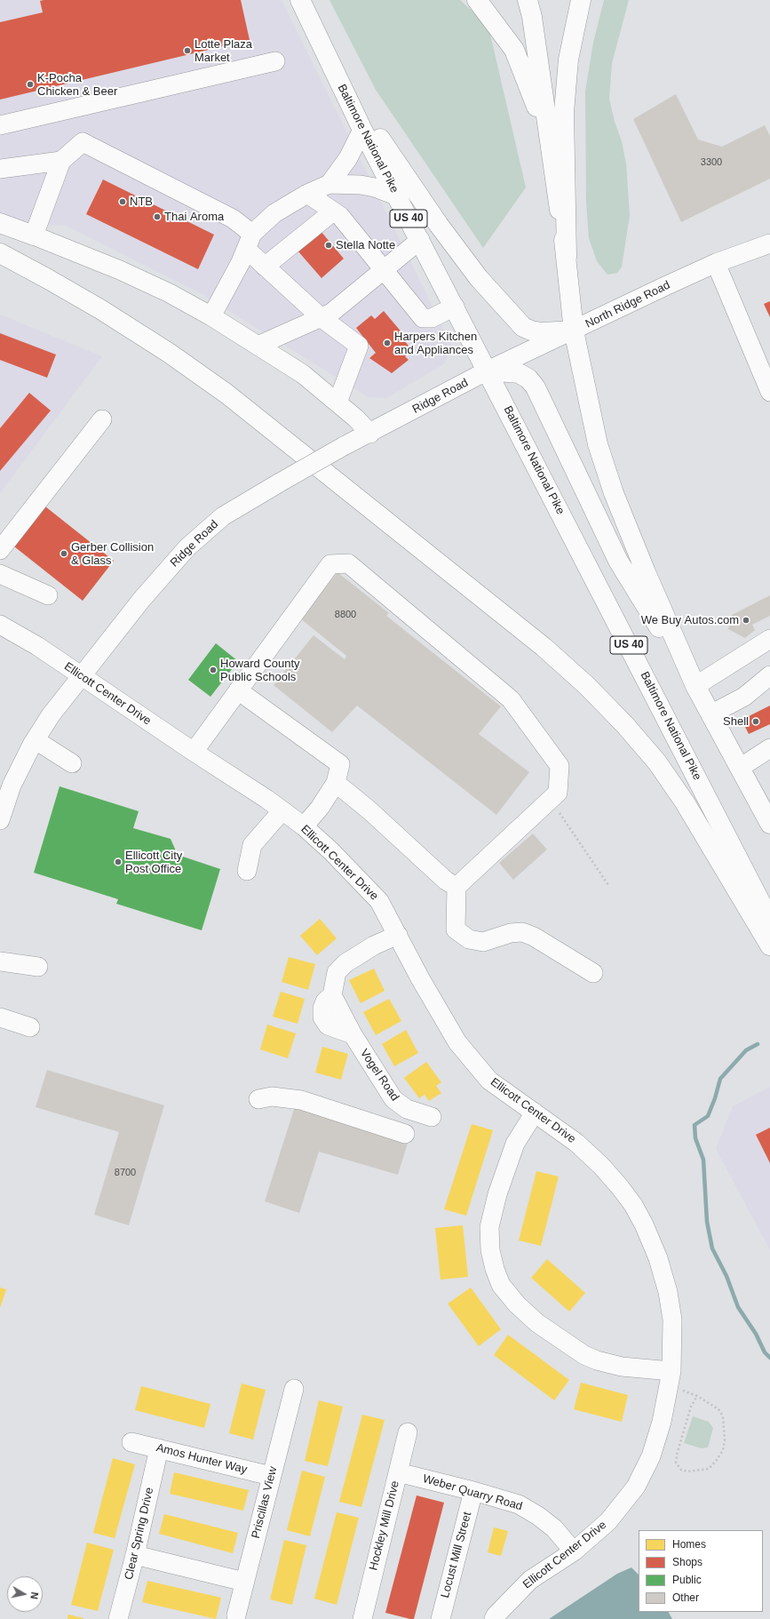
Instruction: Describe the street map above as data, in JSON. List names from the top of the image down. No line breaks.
{"streets":{"main road":["Baltimore National Pike","US 40"],"street":["North Ridge Road","Ridge Road","Ellicott Center Drive","Vogel Road","Amos Hunter Way","Weber Quarry Road","Priscillas View","Hockley Mill Drive","Clear Spring Drive","Locust Mill Street"]},"crossings":[["Baltimore National Pike","North Ridge Road"],["Baltimore National Pike","Ridge Road"],["North Ridge Road","Ridge Road"],["Ridge Road","Ellicott Center Drive"],["Ellicott Center Drive","Vogel Road"],["Ellicott Center Drive","Weber Quarry Road"],["Amos Hunter Way","Priscillas View"],["Amos Hunter Way","Clear Spring Drive"],["Weber Quarry Road","Hockley Mill Drive"],["Weber Quarry Road","Locust Mill Street"]],"places":["Lotte Plaza Market","K-Pocha Chicken & Beer","NTB","Thai Aroma","Stella Notte","Harpers Kitchen and Appliances","Gerber Collision & Glass","We Buy Autos.com","Howard County Public Schools","Shell","Ellicott City Post Office"],"house_numbers":["3300","8800","8700"],"legend":["Homes","Shops","Public","Other"],"north":"right"}
